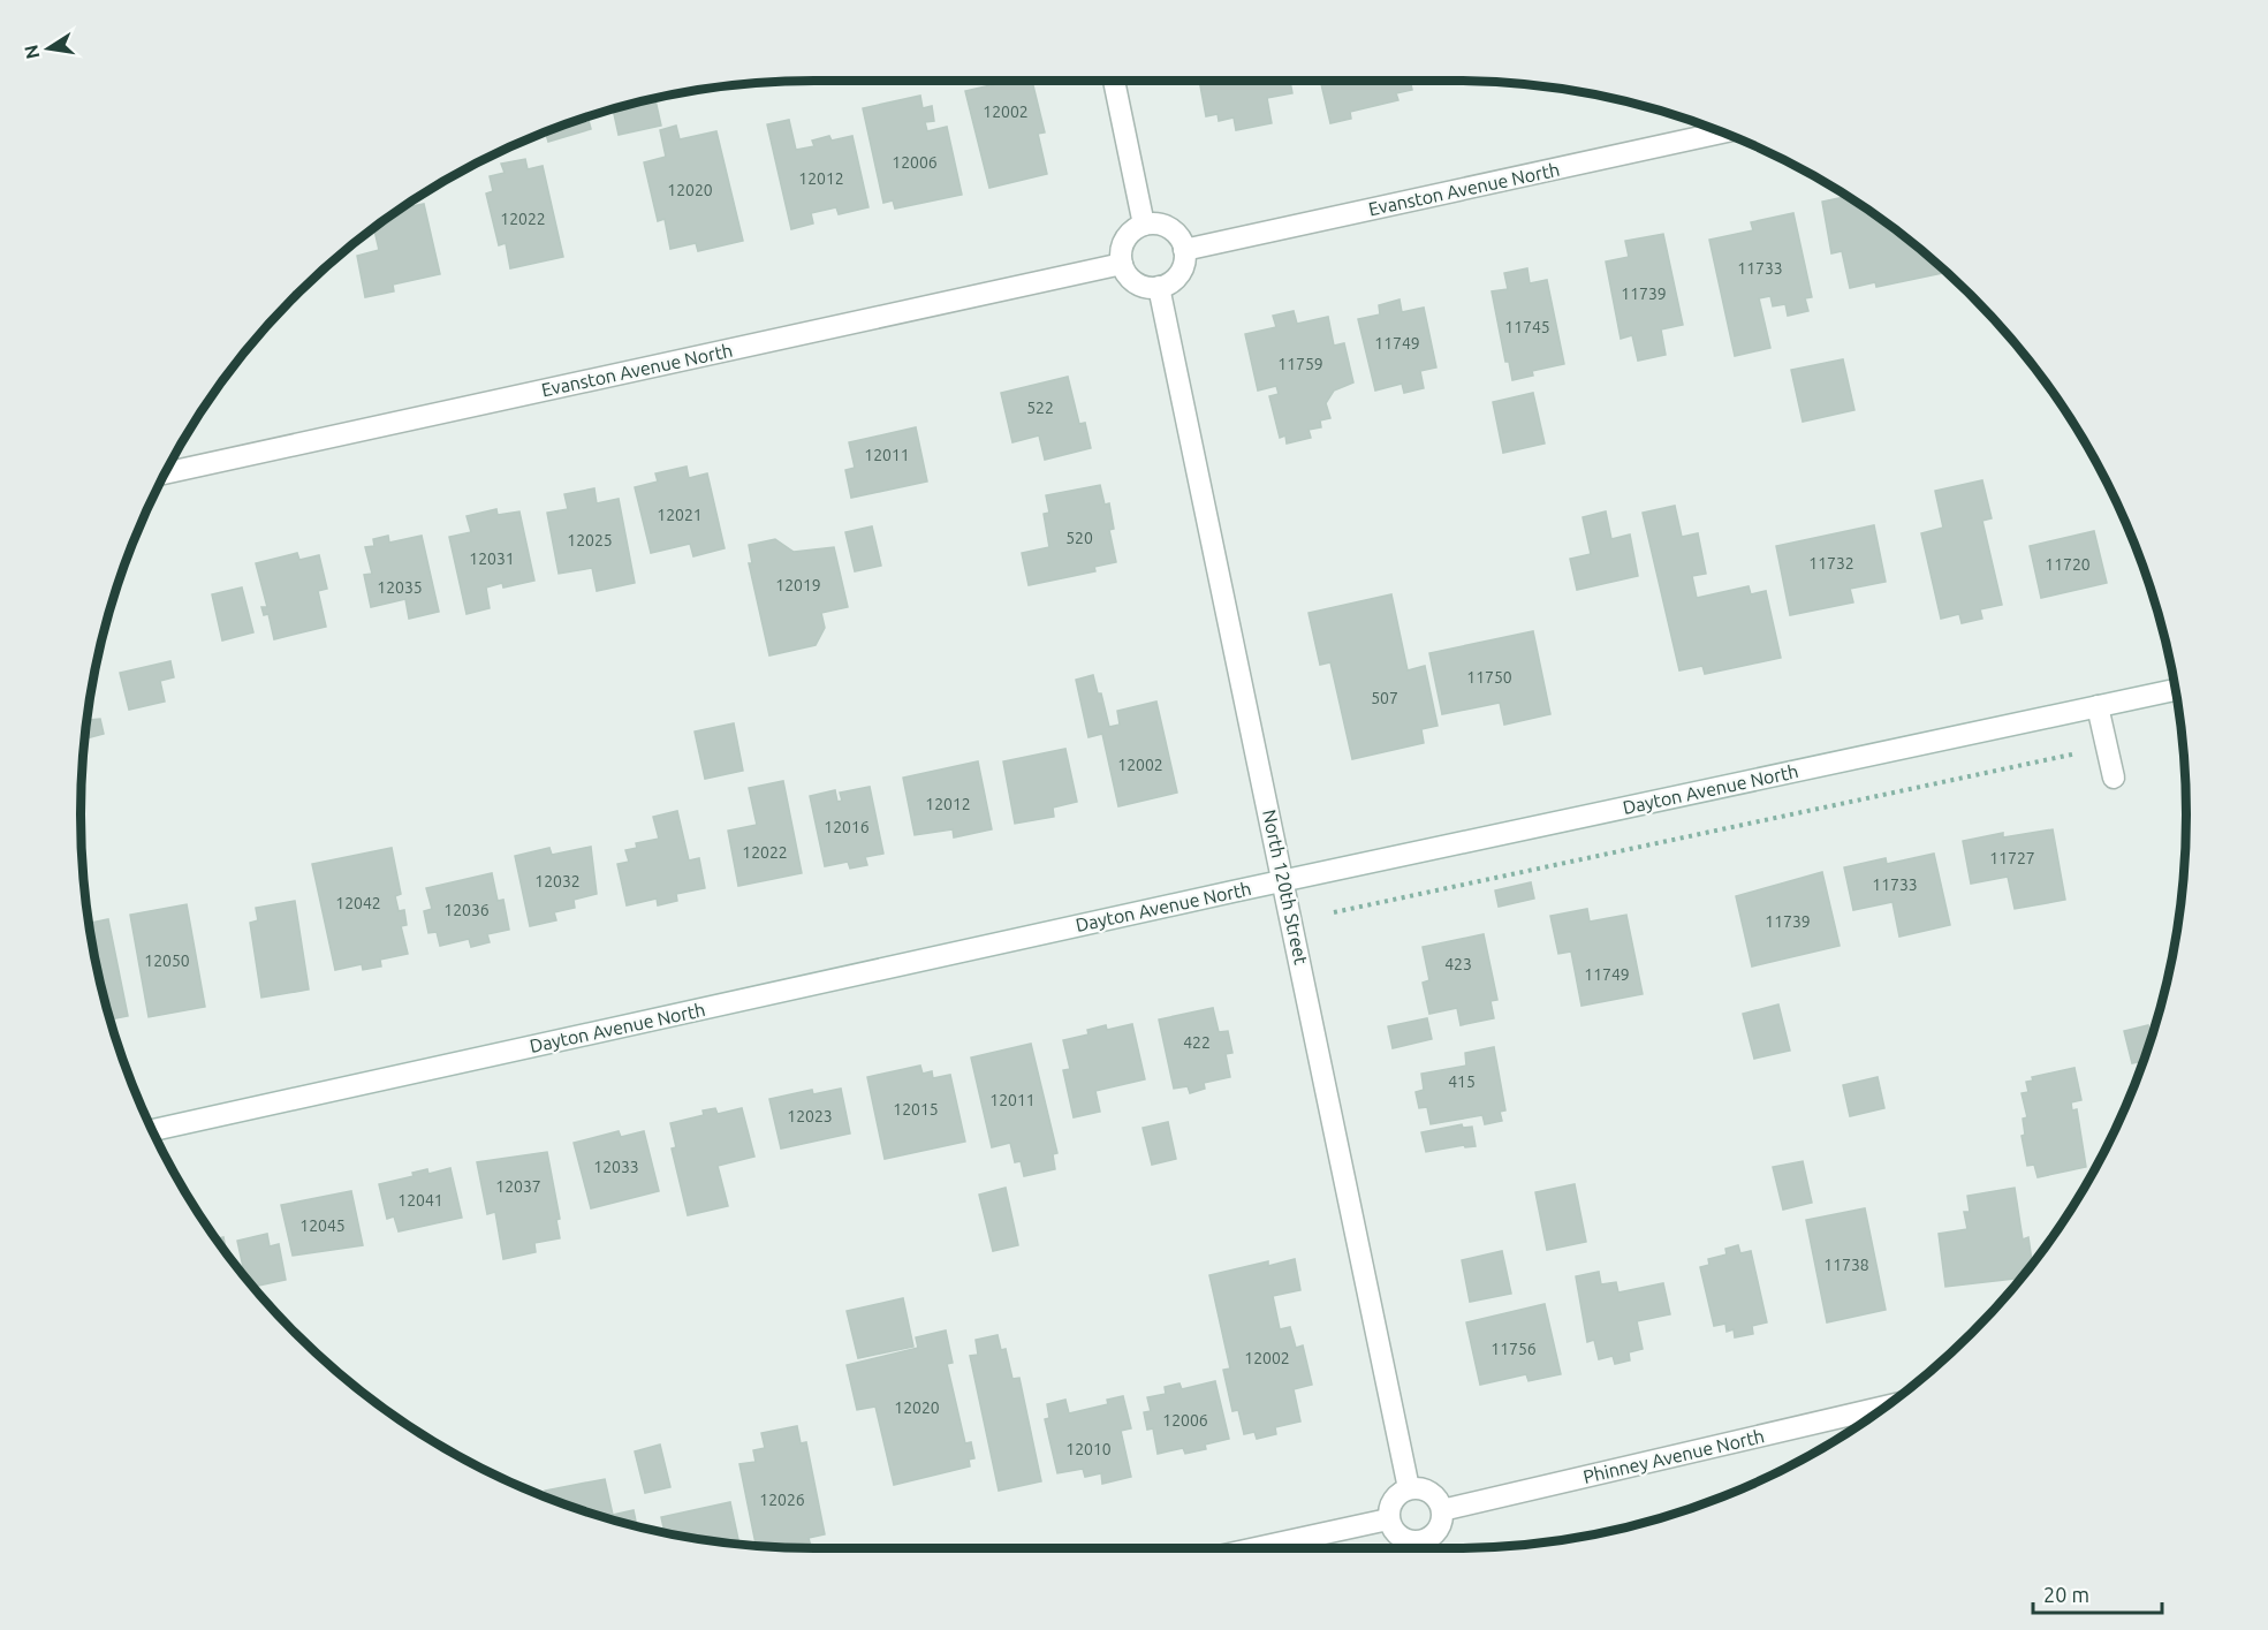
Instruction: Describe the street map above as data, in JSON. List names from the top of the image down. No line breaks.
{"streets":{"street":["Evanston Avenue North","Dayton Avenue North","North 120th Street","Phinney Avenue North"]},"crossings":[["Evanston Avenue North","North 120th Street"],["Dayton Avenue North","North 120th Street"],["North 120th Street","Phinney Avenue North"]],"house_numbers":["12002","12006","12012","12020","12022","11733","11739","11745","11749","11759","522","12011","12021","520","12025","12031","11732","11720","12019","12035","11750","507","12002","12012","12016","12022","11727","12032","11733","12042","12036","11739","12050","423","11749","422","415","12011","12015","12023","12033","12037","12041","12045","11738","11756","12002","12020","12006","12010","12026"],"scale_bar":"20 m","north":"left"}
